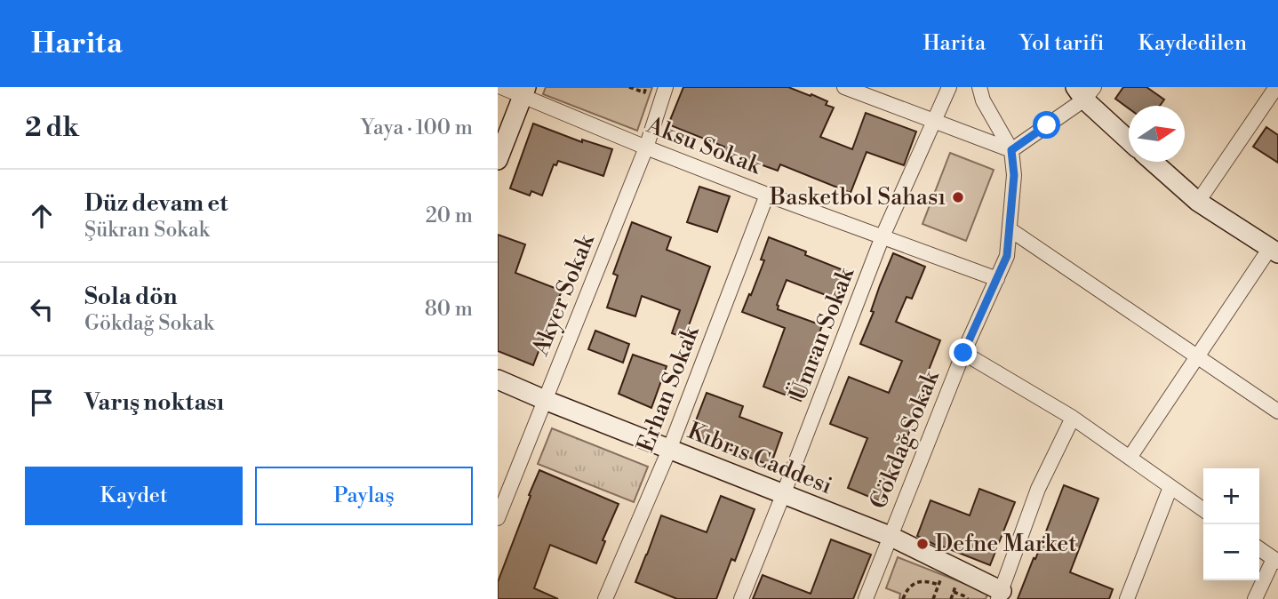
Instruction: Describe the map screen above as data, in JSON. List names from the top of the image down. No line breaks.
{"streets":{"street":["Aksu Sokak","Akyer Sokak","Ümran Sokak","Erhan Sokak","Gökdağ Sokak","Kıbrıs Caddesi"]},"crossings":[["Aksu Sokak","Akyer Sokak"],["Aksu Sokak","Ümran Sokak"],["Aksu Sokak","Erhan Sokak"],["Aksu Sokak","Gökdağ Sokak"],["Akyer Sokak","Kıbrıs Caddesi"],["Ümran Sokak","Kıbrıs Caddesi"],["Erhan Sokak","Kıbrıs Caddesi"],["Gökdağ Sokak","Kıbrıs Caddesi"]],"places":["Basketbol Sahası","Defne Market"],"north":"right","page":{"header":"Harita","nav":["Harita","Yol tarifi","Kaydedilen"],"heading":["2 dk","Yaya · 100 m"],"list":[["Düz devam et","Şükran Sokak","20 m"],["Sola dön","Gökdağ Sokak","80 m"],"Varış noktası"],"buttons":["Kaydet","Paylaş"],"map_buttons":["+","−"]}}
